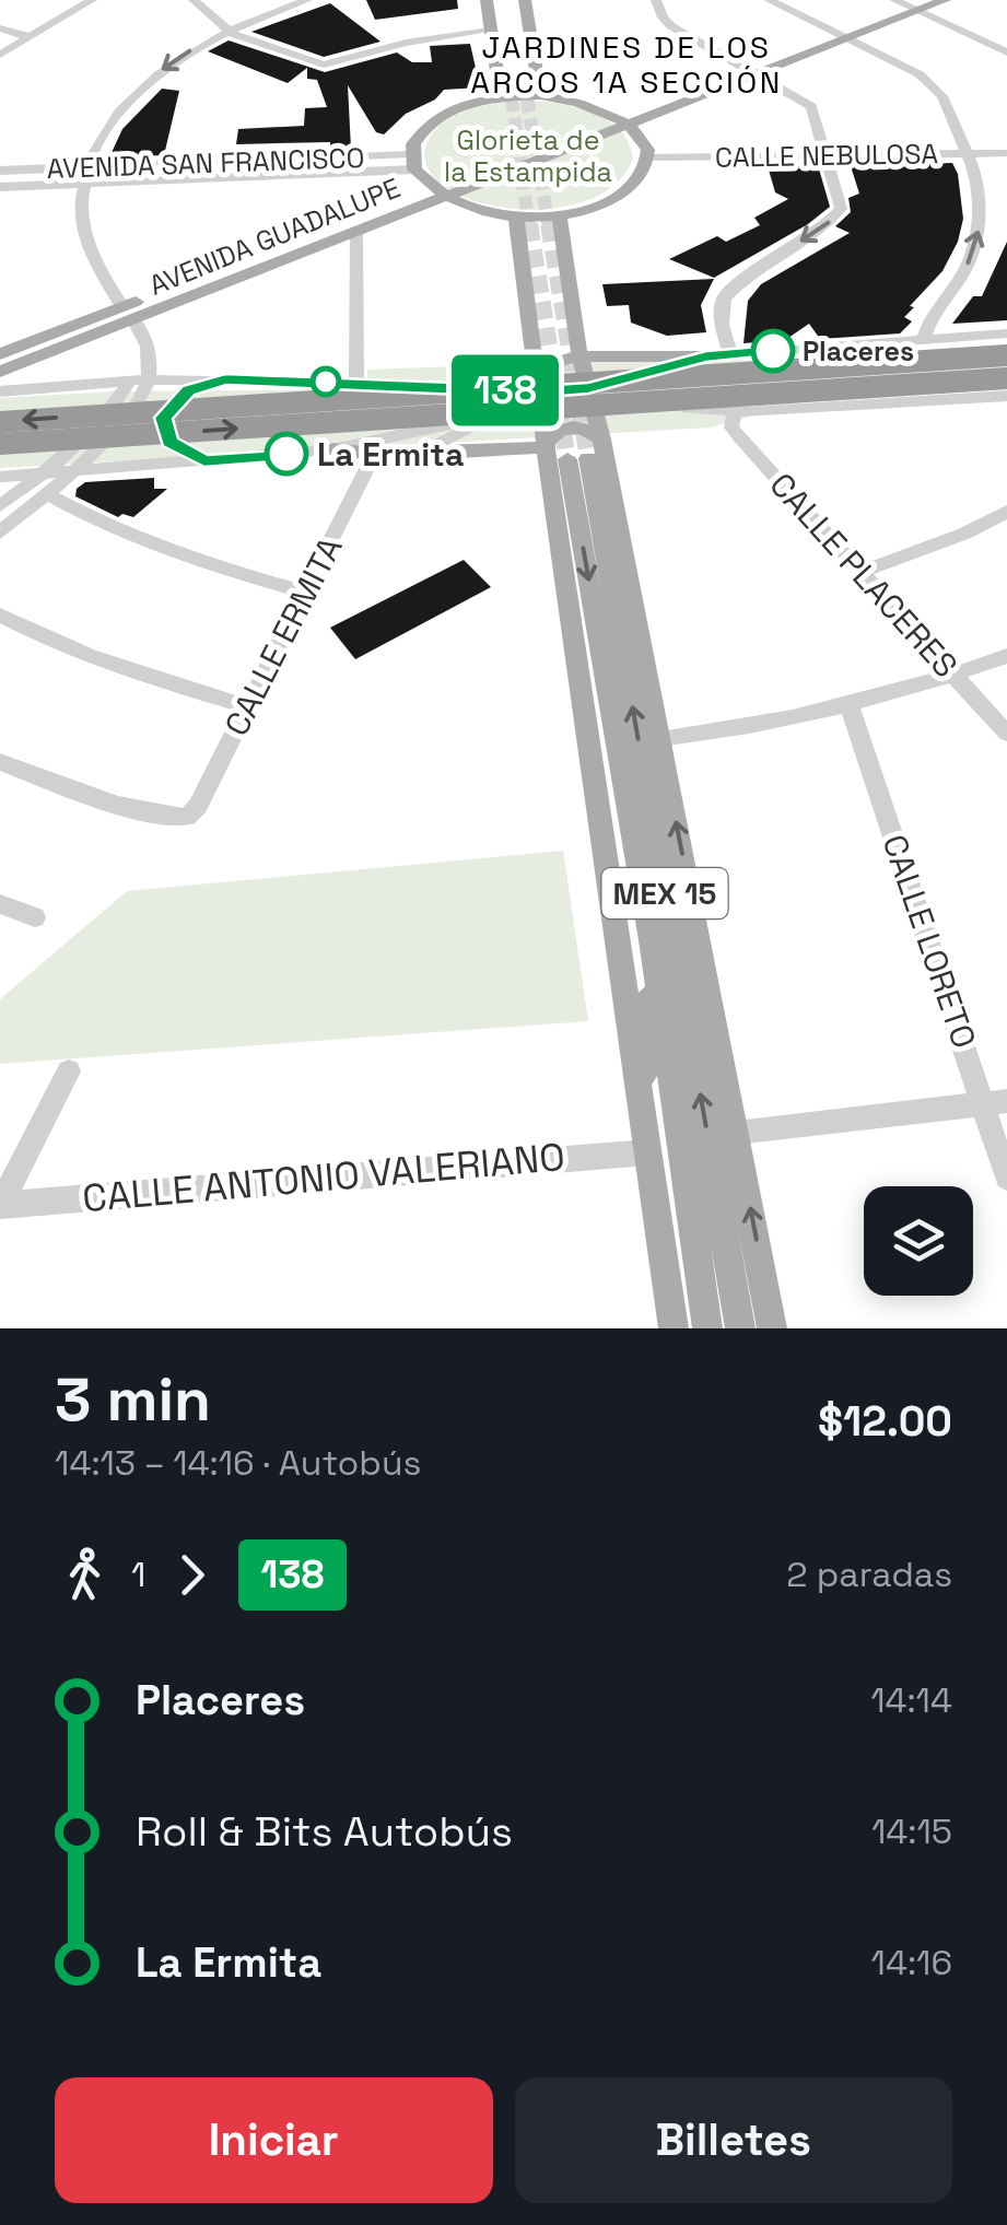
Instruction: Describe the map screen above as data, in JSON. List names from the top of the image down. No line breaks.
{"streets":{"main road":["AVENIDA GUADALUPE","MEX 15"],"street":["CALLE NEBULOSA","AVENIDA SAN FRANCISCO","CALLE PLACERES","CALLE ERMITA","CALLE LORETO","CALLE ANTONIO VALERIANO"]},"districts":["JARDINES DE LOS ARCOS 1A SECCIÓN"],"parks":["Glorieta de la Estampida"],"places":["Placeres","La Ermita"],"lines":["bus line 138"],"page":{"on_map":"138","heading":["3 min","14:13 – 14:16 · Autobús","$12.00"],"legs":["1","138","2 paradas"],"list":[{"name":"Placeres","value":"14:14"},{"name":"Roll & Bits Autobús","value":"14:15"},{"name":"La Ermita","value":"14:16"}],"buttons":["Iniciar","Billetes"]}}
